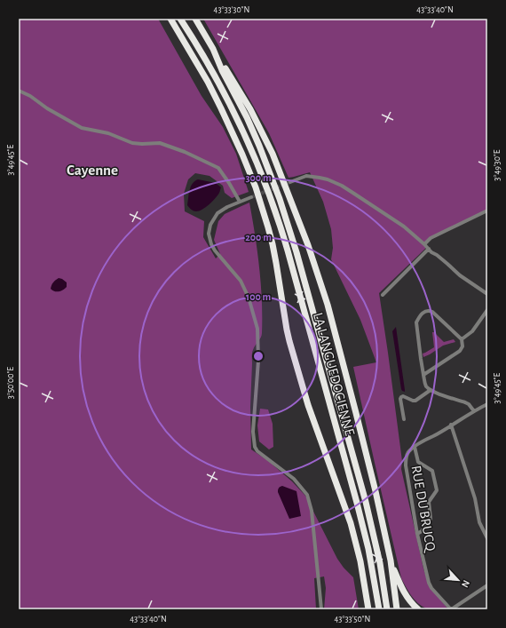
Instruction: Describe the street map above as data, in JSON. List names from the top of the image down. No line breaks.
{"streets":{"highway":["LA LANGUEDOCIENNE"],"street":["RUE DU BRUCQ"]},"districts":["Cayenne"],"north":"bottom right","coordinates":["43°33'30\"N","43°33'40\"N","3°49'45\"E","3°49'30\"E","3°50'00\"E","43°33'50\"N"],"rings":["300 m","200 m","100 m"]}
